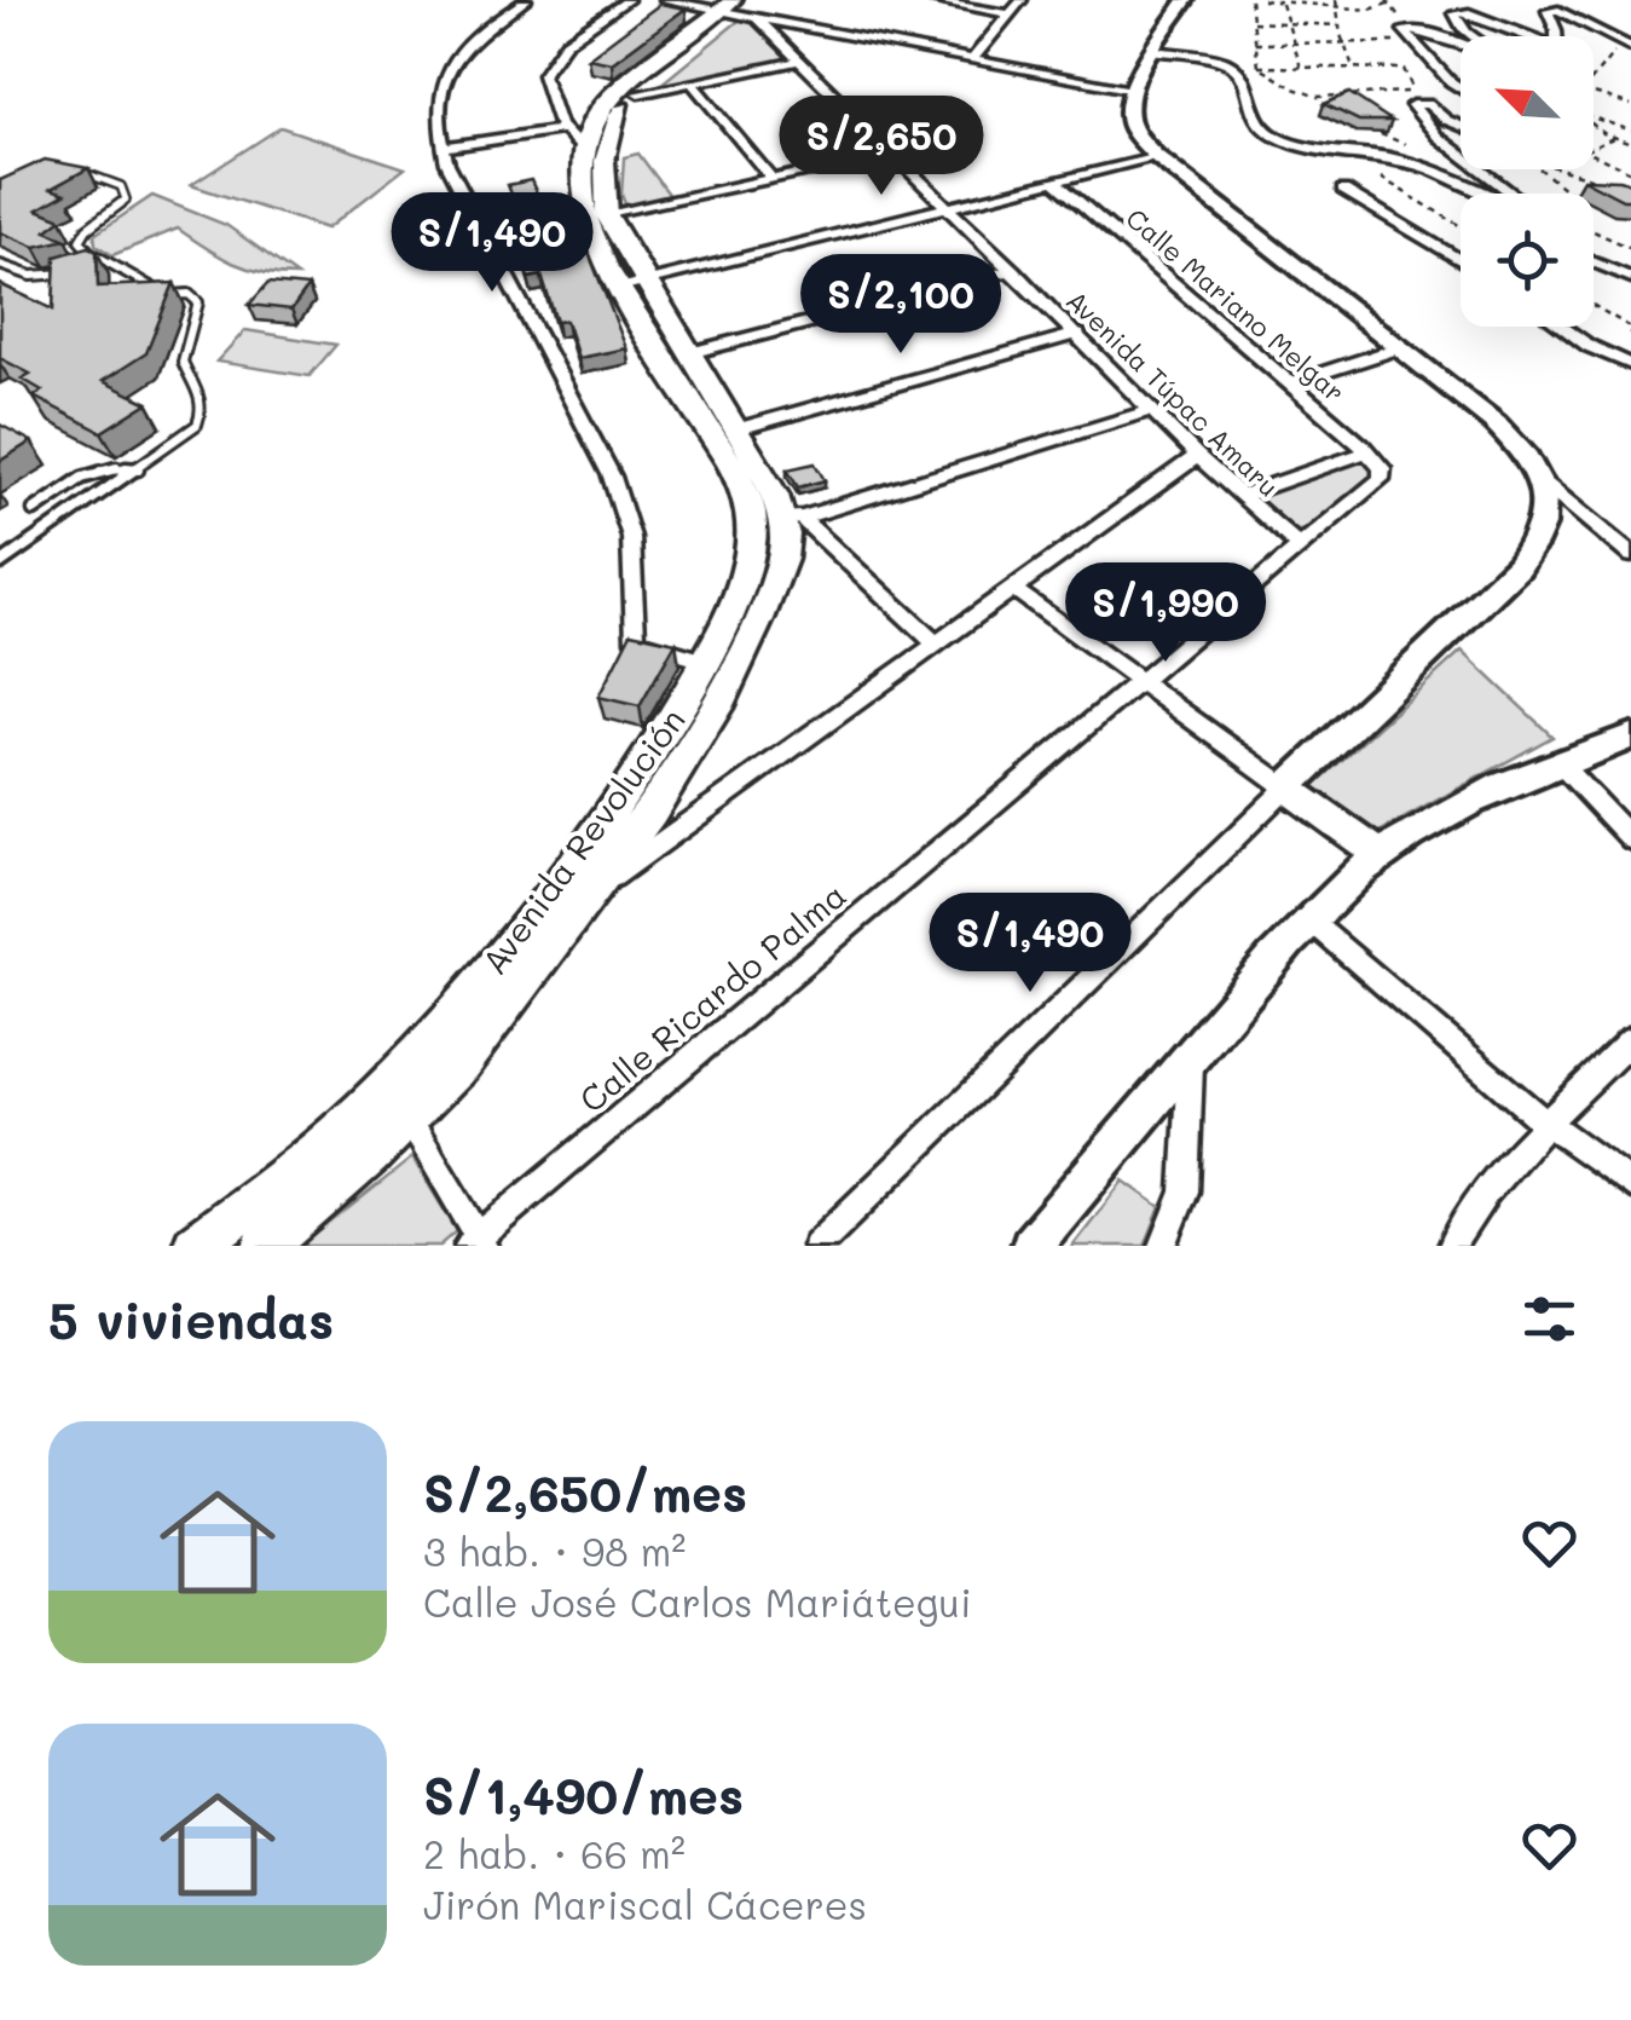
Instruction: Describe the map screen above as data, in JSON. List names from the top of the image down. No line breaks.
{"streets":{"main road":["Avenida Revolución"],"street":["Calle Mariano Melgar","Avenida Túpac Amaru","Calle Ricardo Palma"]},"crossings":[["Calle Mariano Melgar","Calle Ricardo Palma"],["Avenida Túpac Amaru","Avenida Revolución"],["Avenida Túpac Amaru","Calle Ricardo Palma"]],"north":"top left","page":{"price":["S/2,650","S/1,490","S/2,100","S/1,990","S/1,490"],"heading":"5 viviendas","list":[{"name":"S/2,650/mes","note":"3 hab. · 98 m² · Calle José Carlos Mariátegui"},{"name":"S/1,490/mes","note":"2 hab. · 66 m² · Jirón Mariscal Cáceres"}]}}
